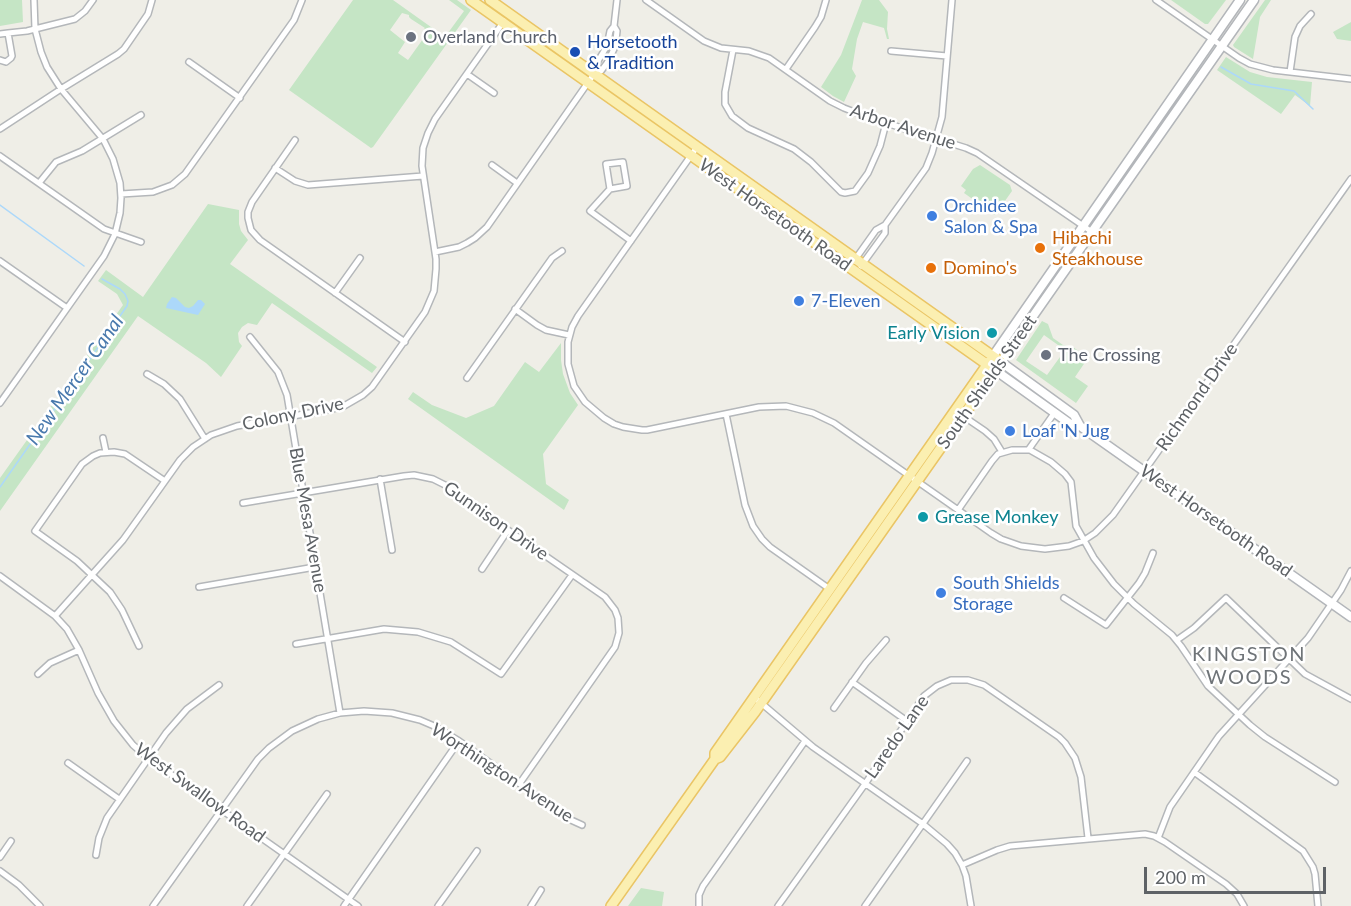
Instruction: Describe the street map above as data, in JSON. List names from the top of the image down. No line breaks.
{"streets":{"main road":["West Horsetooth Road","South Shields Street"],"street":["Arbor Avenue","Richmond Drive","Colony Drive","Blue Mesa Avenue","Gunnison Drive","Laredo Lane","Worthington Avenue","West Swallow Road"]},"crossings":[["Arbor Avenue","South Shields Street"],["West Horsetooth Road","South Shields Street"],["West Horsetooth Road","Richmond Drive"],["West Horsetooth Road","Colony Drive"],["South Shields Street","Richmond Drive"],["Colony Drive","Blue Mesa Avenue"],["Colony Drive","West Swallow Road"],["Blue Mesa Avenue","Gunnison Drive"],["Blue Mesa Avenue","Worthington Avenue"],["Worthington Avenue","West Swallow Road"]],"districts":["KINGSTON WOODS"],"water":["New Mercer Canal"],"places":["Overland Church","Horsetooth & Tradition","Orchidee Salon & Spa","Hibachi Steakhouse","Domino's","7-Eleven","Early Vision","The Crossing","Loaf 'N Jug","Grease Monkey","South Shields Storage"],"scale_bar":"200 m"}
